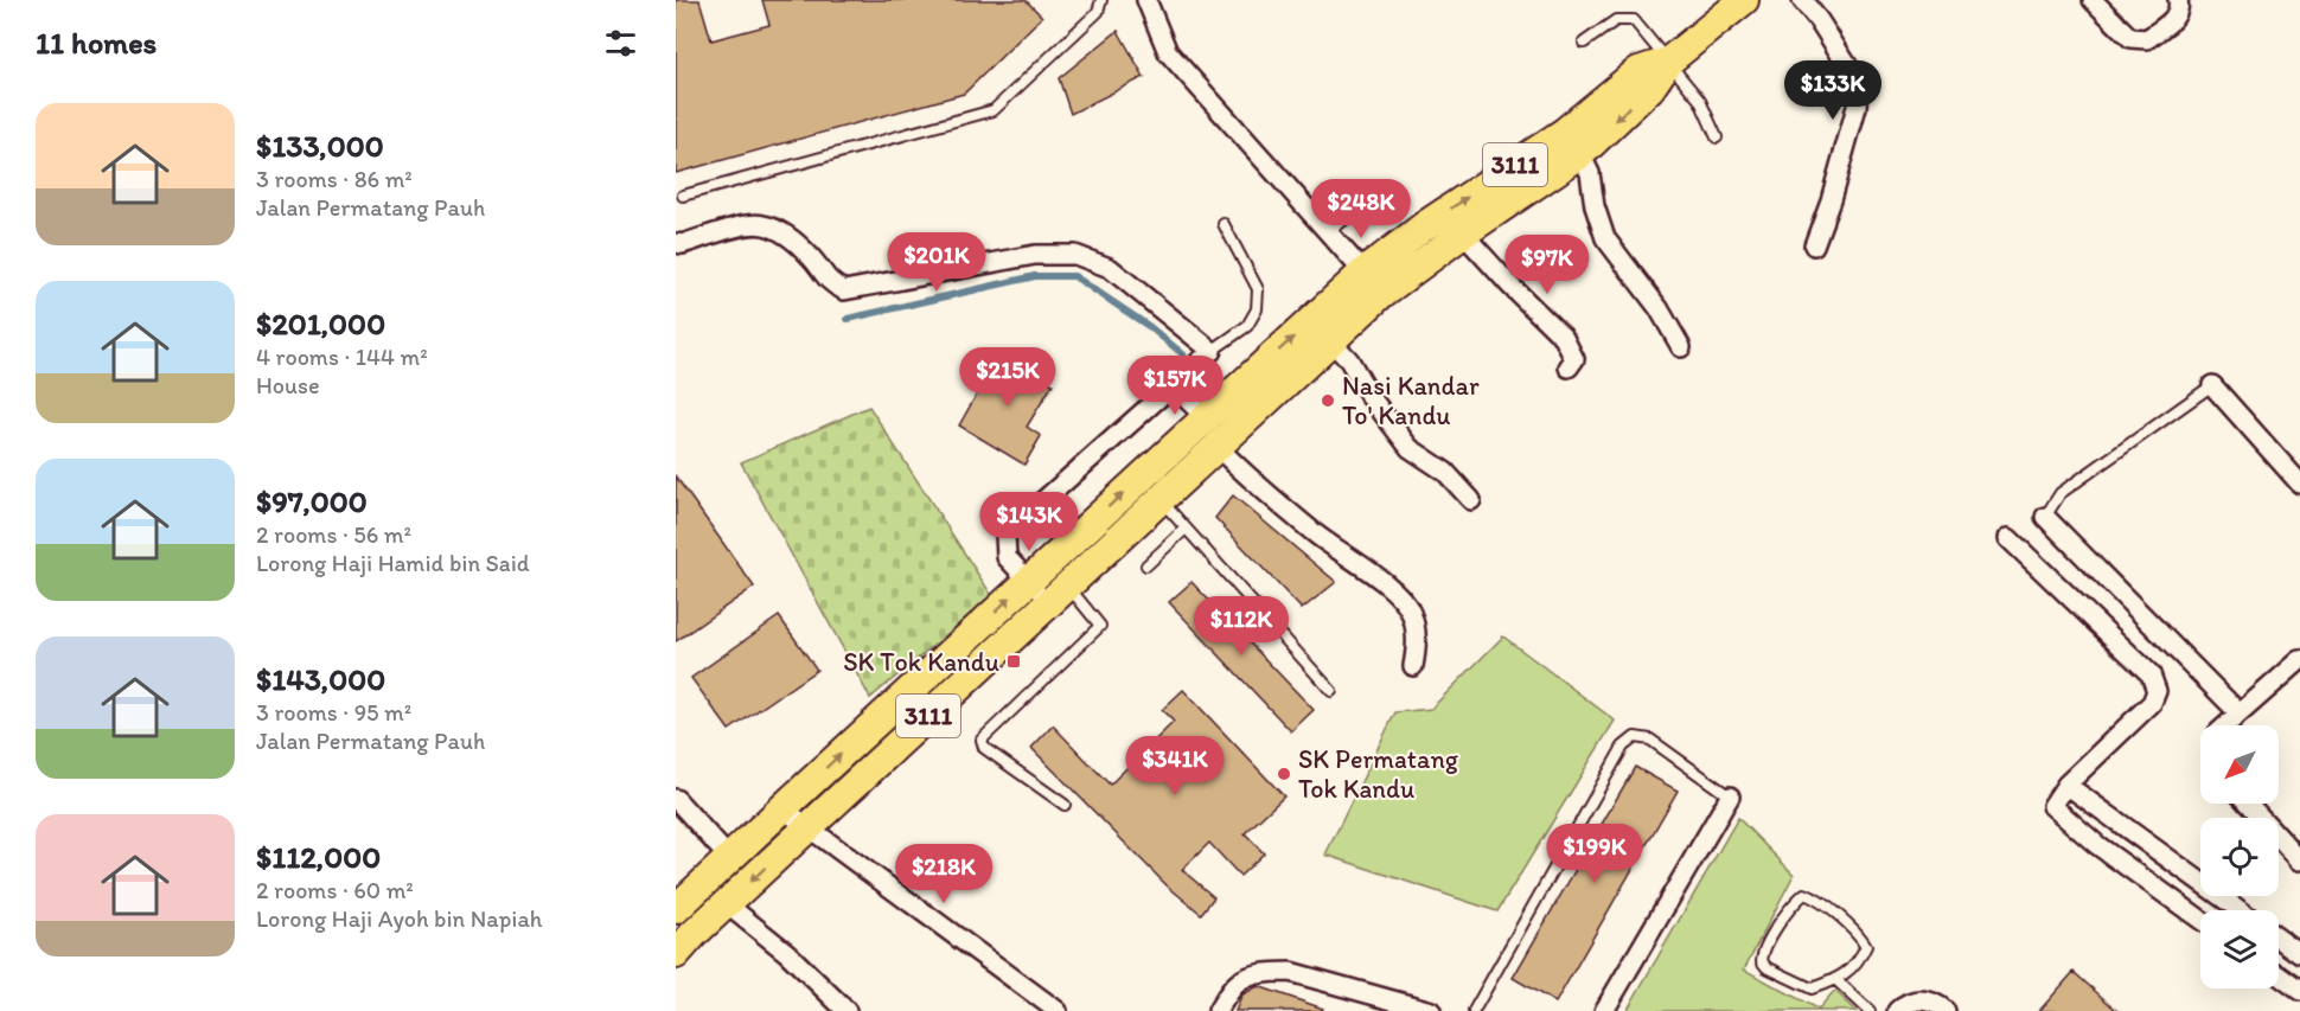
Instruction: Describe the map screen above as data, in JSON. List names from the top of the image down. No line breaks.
{"streets":{"main road":["3111"]},"places":{"other":["Nasi Kandar To' Kandu","SK Permatang Tok Kandu"],"transit":["SK Tok Kandu"]},"north":"bottom left","page":{"heading":"11 homes","price":["$133K","$248K","$201K","$97K","$215K","$157K","$143K","$112K","$341K","$199K","$218K"],"list":[{"name":"$133,000","note":"3 rooms · 86 m² · Jalan Permatang Pauh"},{"name":"$201,000","note":"4 rooms · 144 m² · House"},{"name":"$97,000","note":"2 rooms · 56 m² · Lorong Haji Hamid bin Said"},{"name":"$143,000","note":"3 rooms · 95 m² · Jalan Permatang Pauh"},{"name":"$112,000","note":"2 rooms · 60 m² · Lorong Haji Ayoh bin Napiah"}]}}
